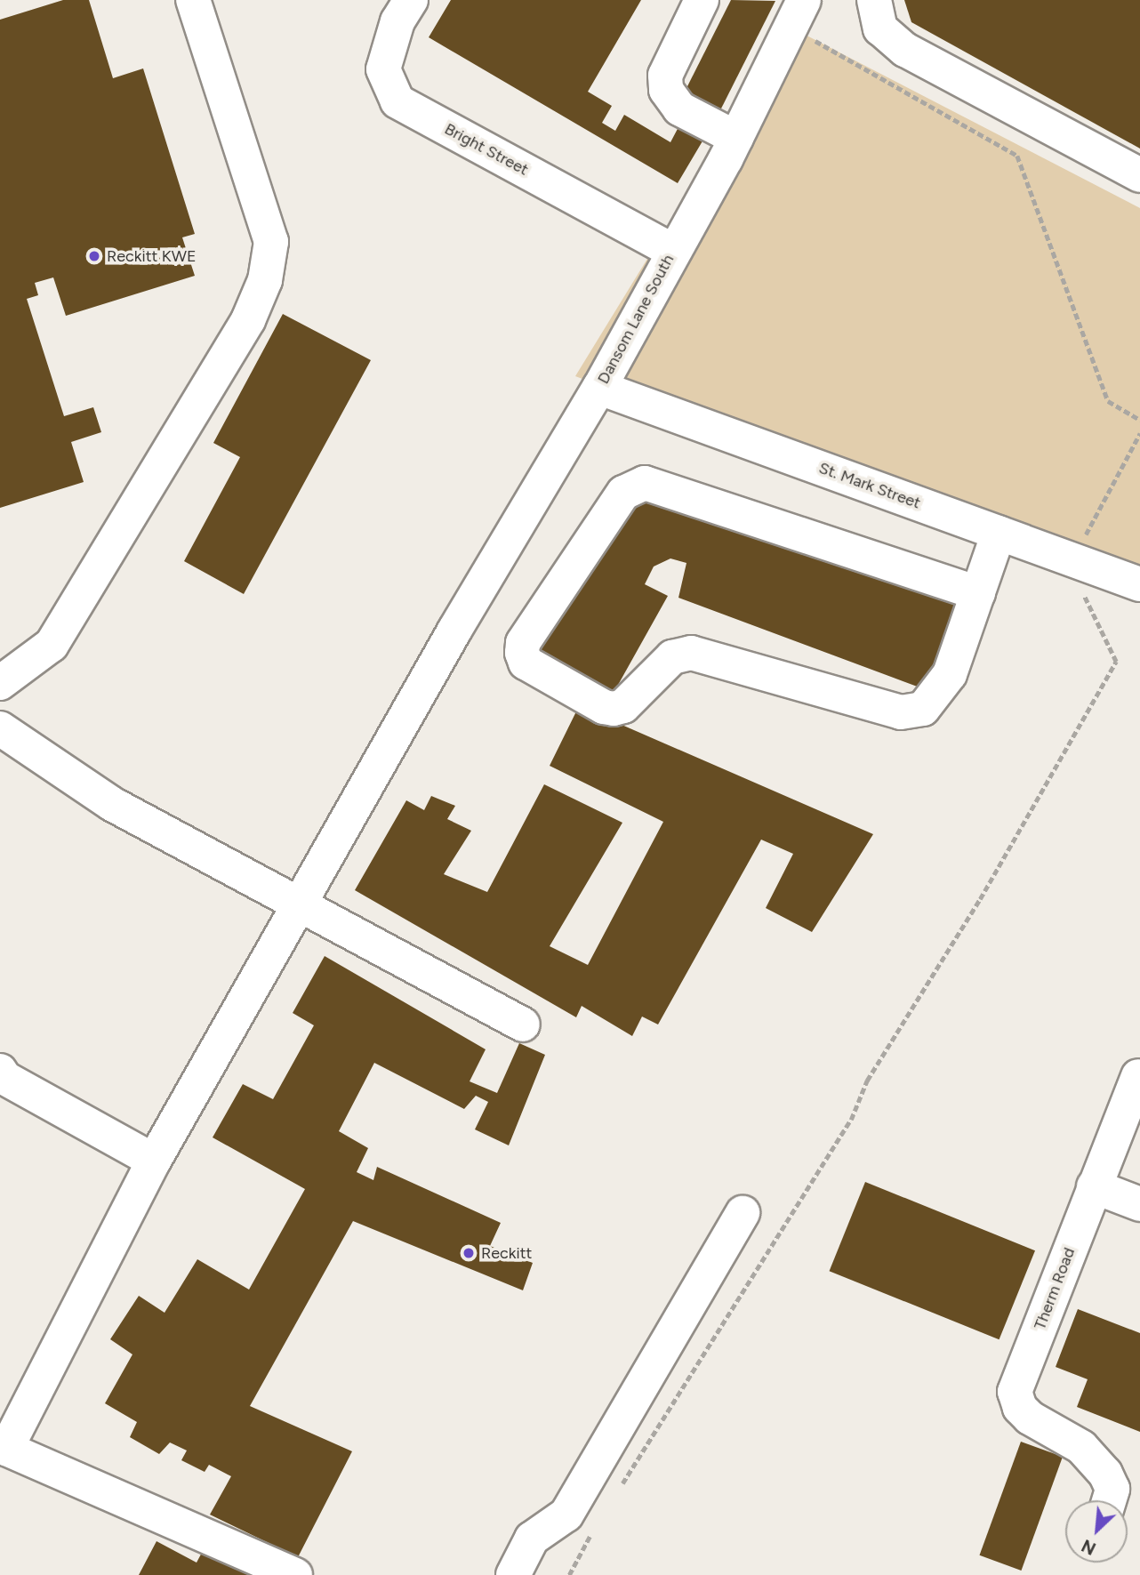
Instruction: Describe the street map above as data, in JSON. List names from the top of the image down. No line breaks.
{"streets":{"street":["Bright Street","Dansom Lane South","St. Mark Street","Therm Road"]},"crossings":[["Bright Street","Dansom Lane South"],["Dansom Lane South","St. Mark Street"]],"places":["Reckitt KWE","Reckitt"],"north":"bottom left"}
